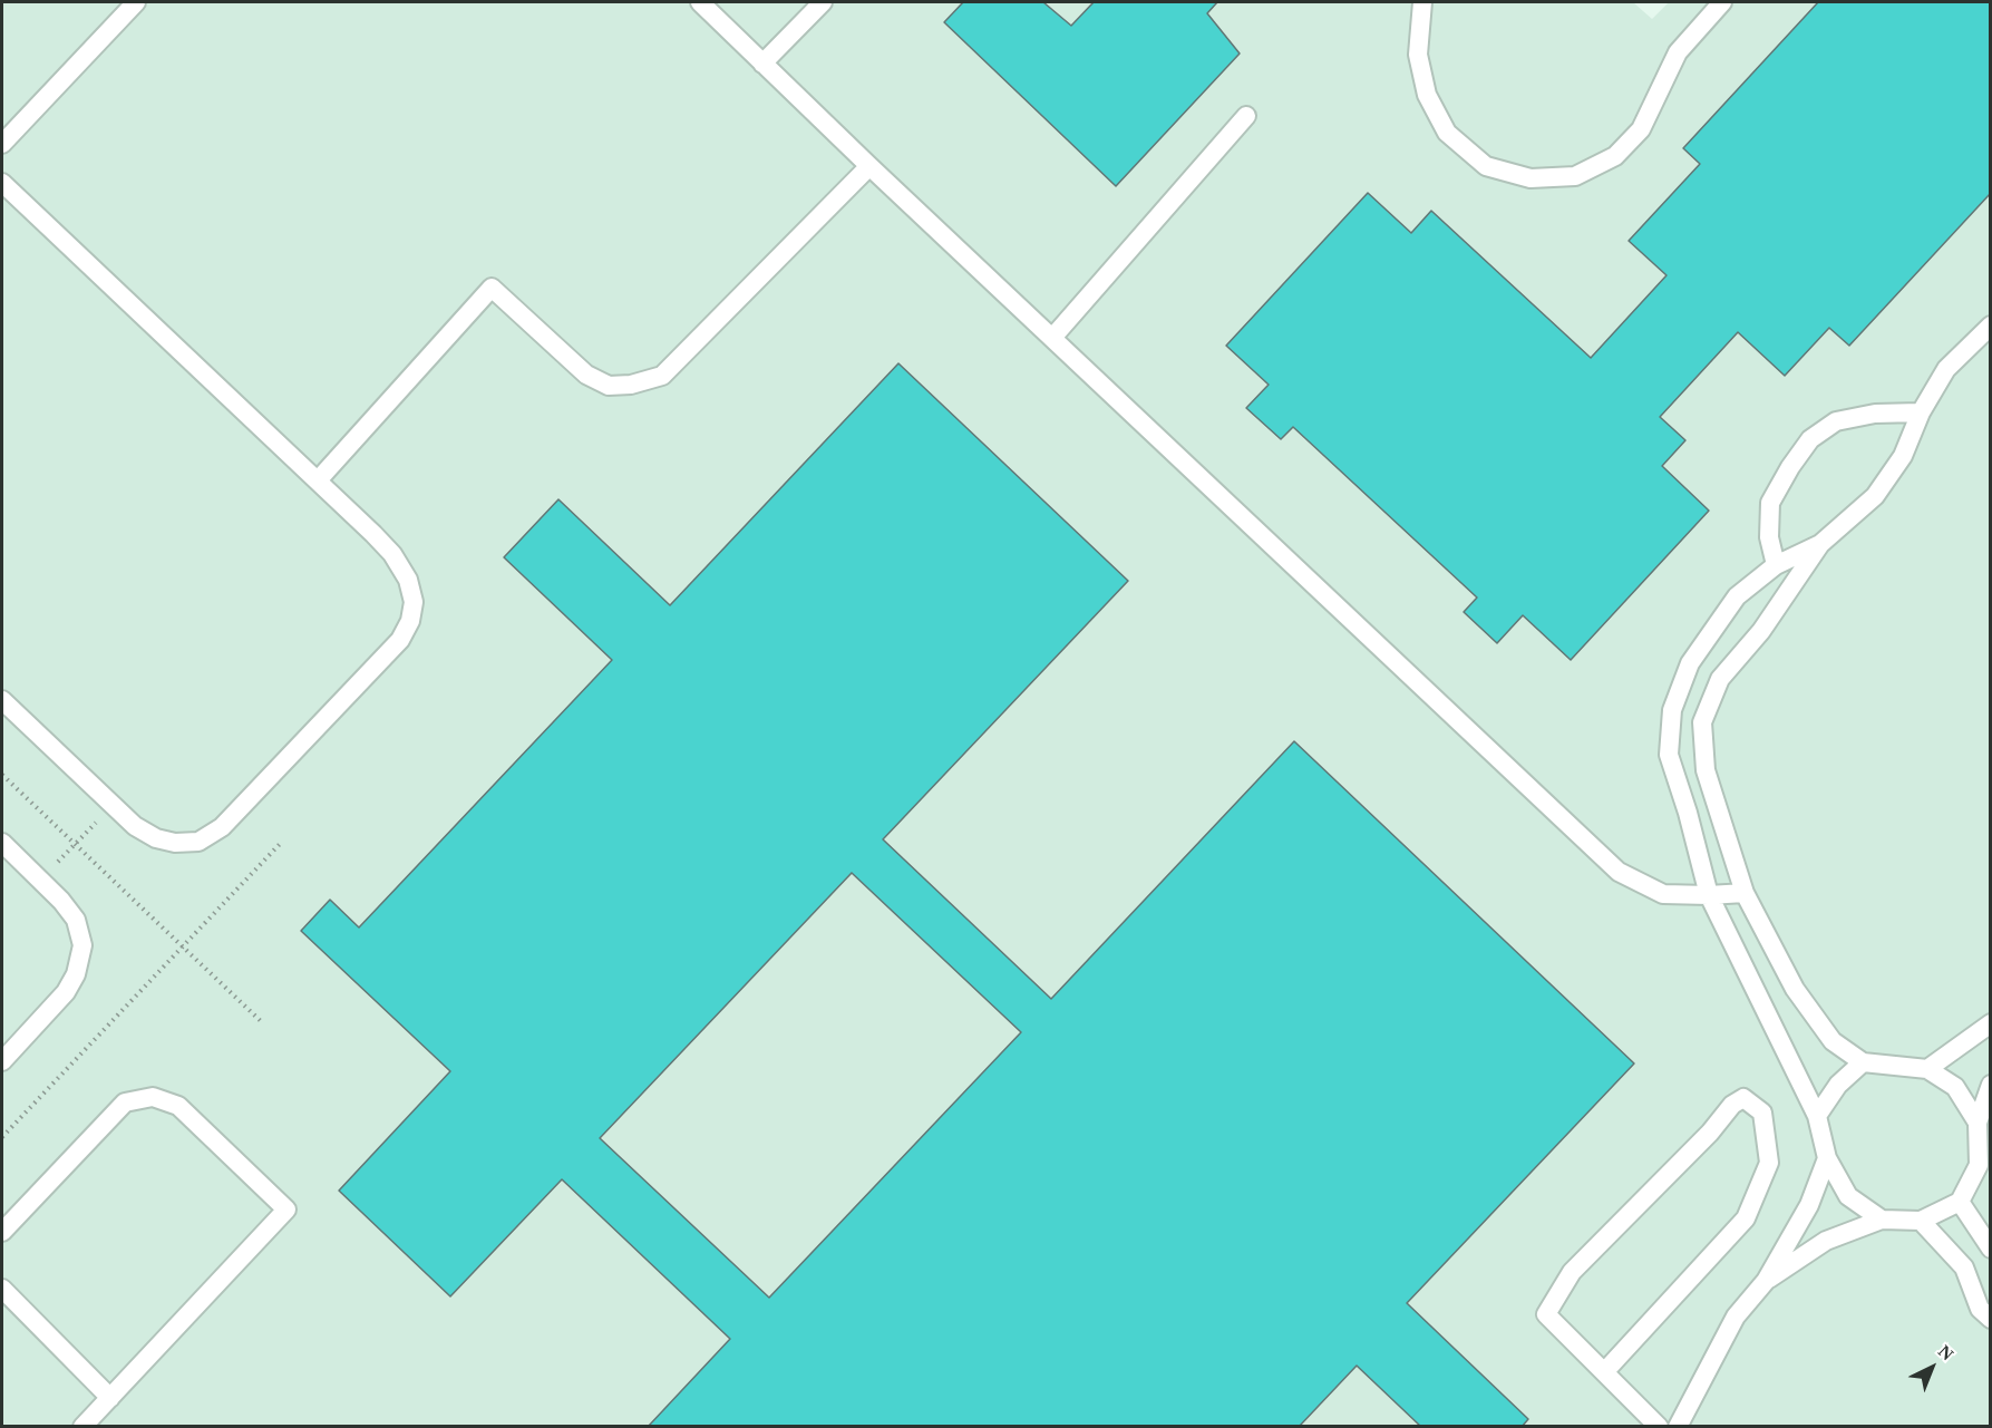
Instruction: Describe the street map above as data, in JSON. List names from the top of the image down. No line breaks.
{"north":"top right"}
